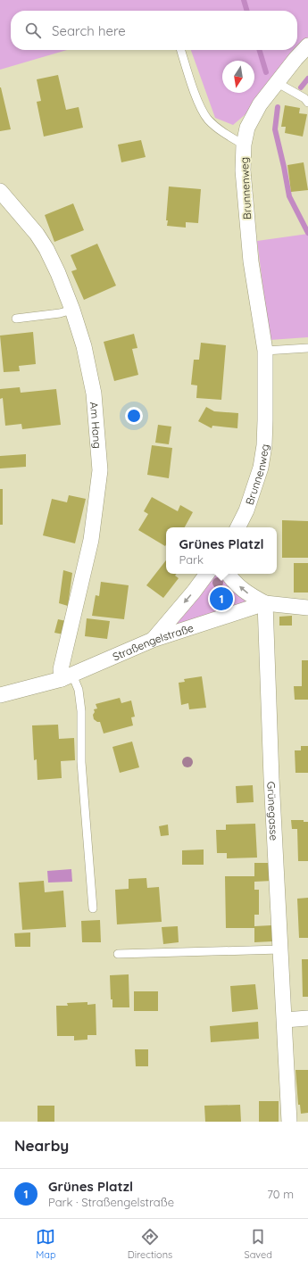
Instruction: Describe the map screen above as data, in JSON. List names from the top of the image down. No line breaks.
{"streets":{"street":["Brunnenweg","Am Hang","Straßengelstraße","Grünegasse"]},"crossings":[["Am Hang","Straßengelstraße"],["Straßengelstraße","Grünegasse"]],"north":"bottom","page":{"search":"Search here","popup":["Grünes Platzl","Park"],"pins":"1","heading":"Nearby","list":[{"mark":"1","name":"Grünes Platzl","note":"Park · Straßengelstraße","value":"70 m"}],"nav":["Map","Directions","Saved"]}}
